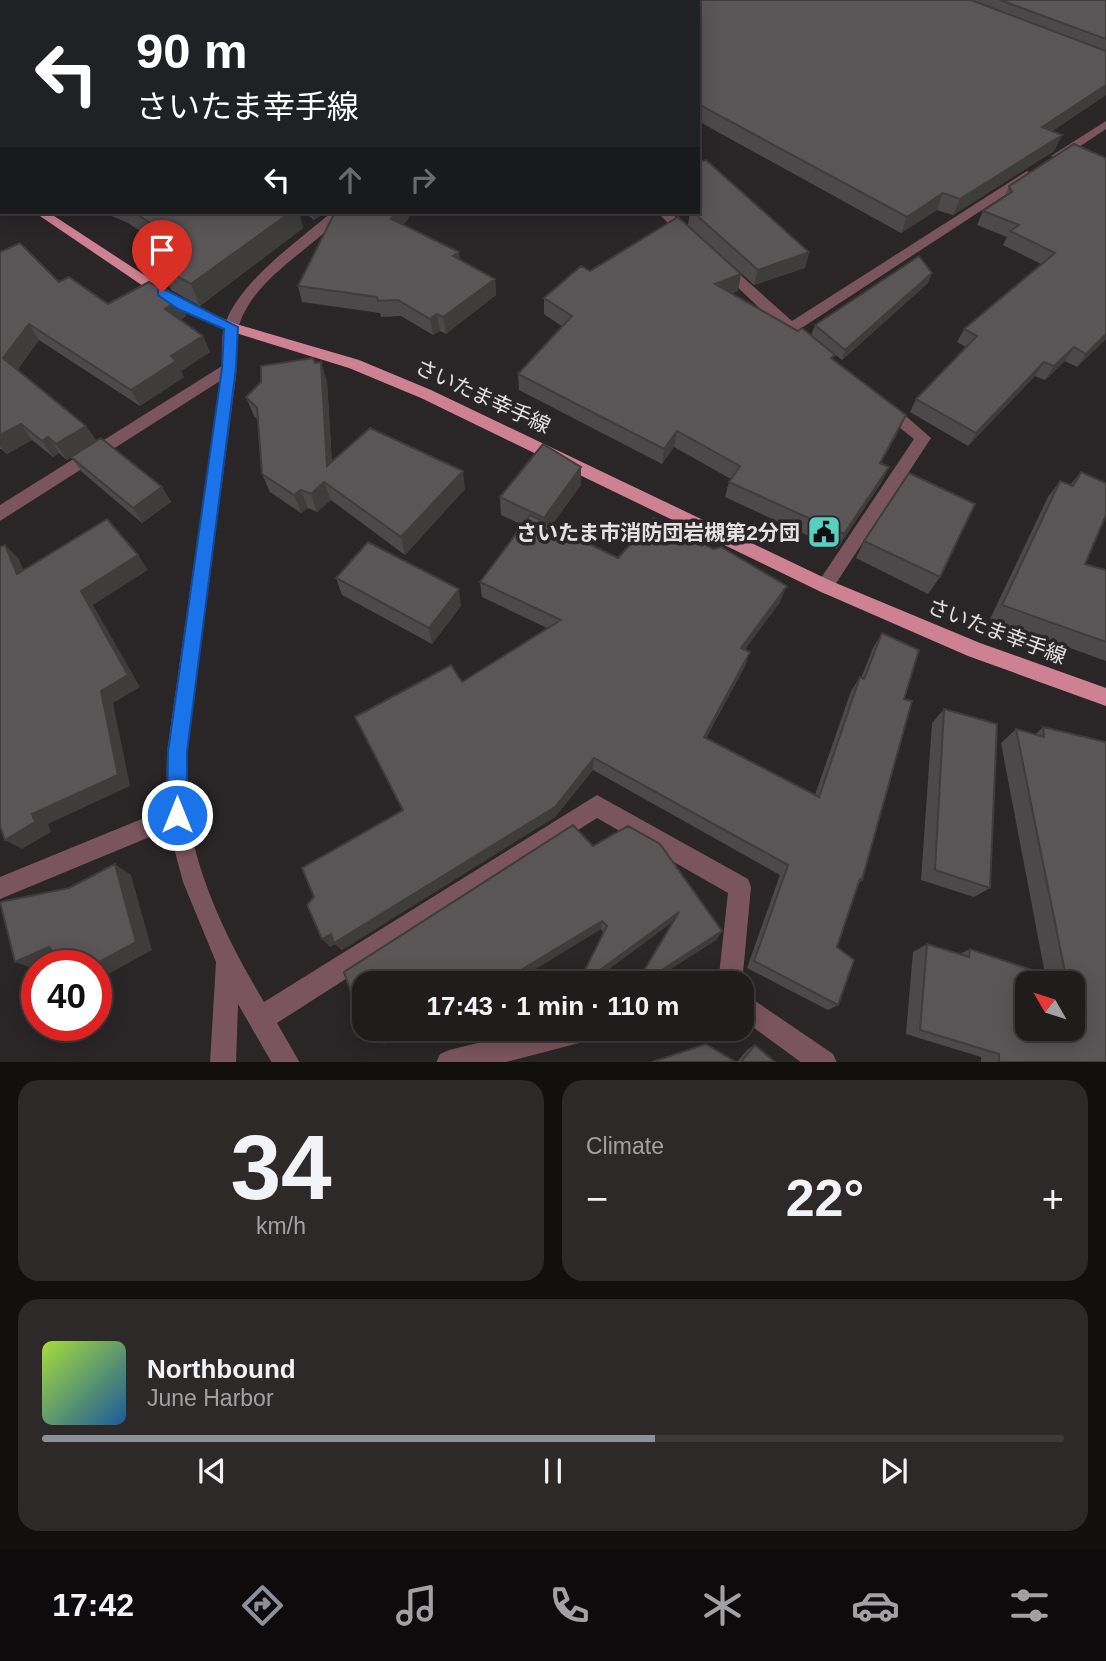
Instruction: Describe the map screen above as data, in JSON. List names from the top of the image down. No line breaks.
{"streets":{"main road":["さいたま幸手線"]},"places":{"public building":["さいたま市消防団岩槻第2分団"]},"north":"top left","page":{"turn":["90 m","さいたま幸手線"],"limit":"40","trip":"17:43 · 1 min · 110 m","tile":[["34","km/h"],"Climate"],"heat":["−","22°","+"],"song":["Northbound","June Harbor"],"tabs":"17:42"}}
